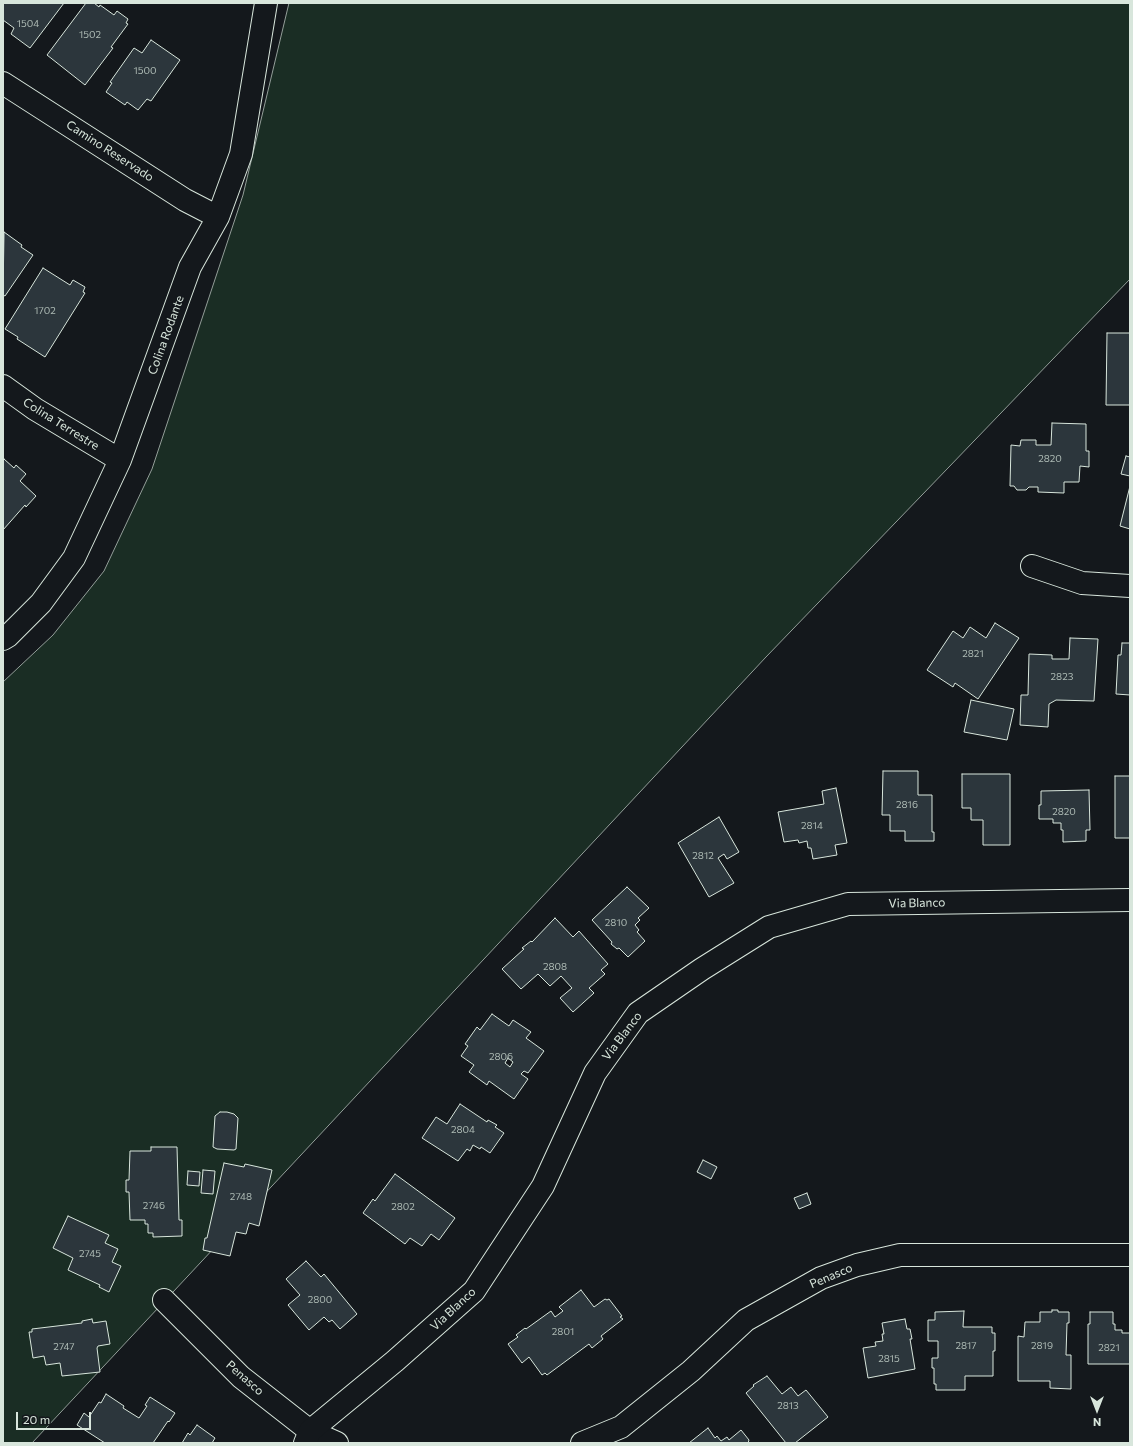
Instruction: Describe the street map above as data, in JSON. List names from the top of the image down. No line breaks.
{"streets":{"street":["Camino Reservado","Colina Rodante","Colina Terrestre","Via Blanco","Penasco"]},"crossings":[["Camino Reservado","Colina Rodante"],["Colina Rodante","Colina Terrestre"],["Via Blanco","Penasco"]],"house_numbers":["1504","1502","1500","1702","2820","2821","2823","2816","2820","2814","2812","2810","2808","2806","2804","2748","2746","2802","2745","2800","2801","2817","2819","2747","2821","2815","2813"],"scale_bar":"20 m","north":"bottom"}
